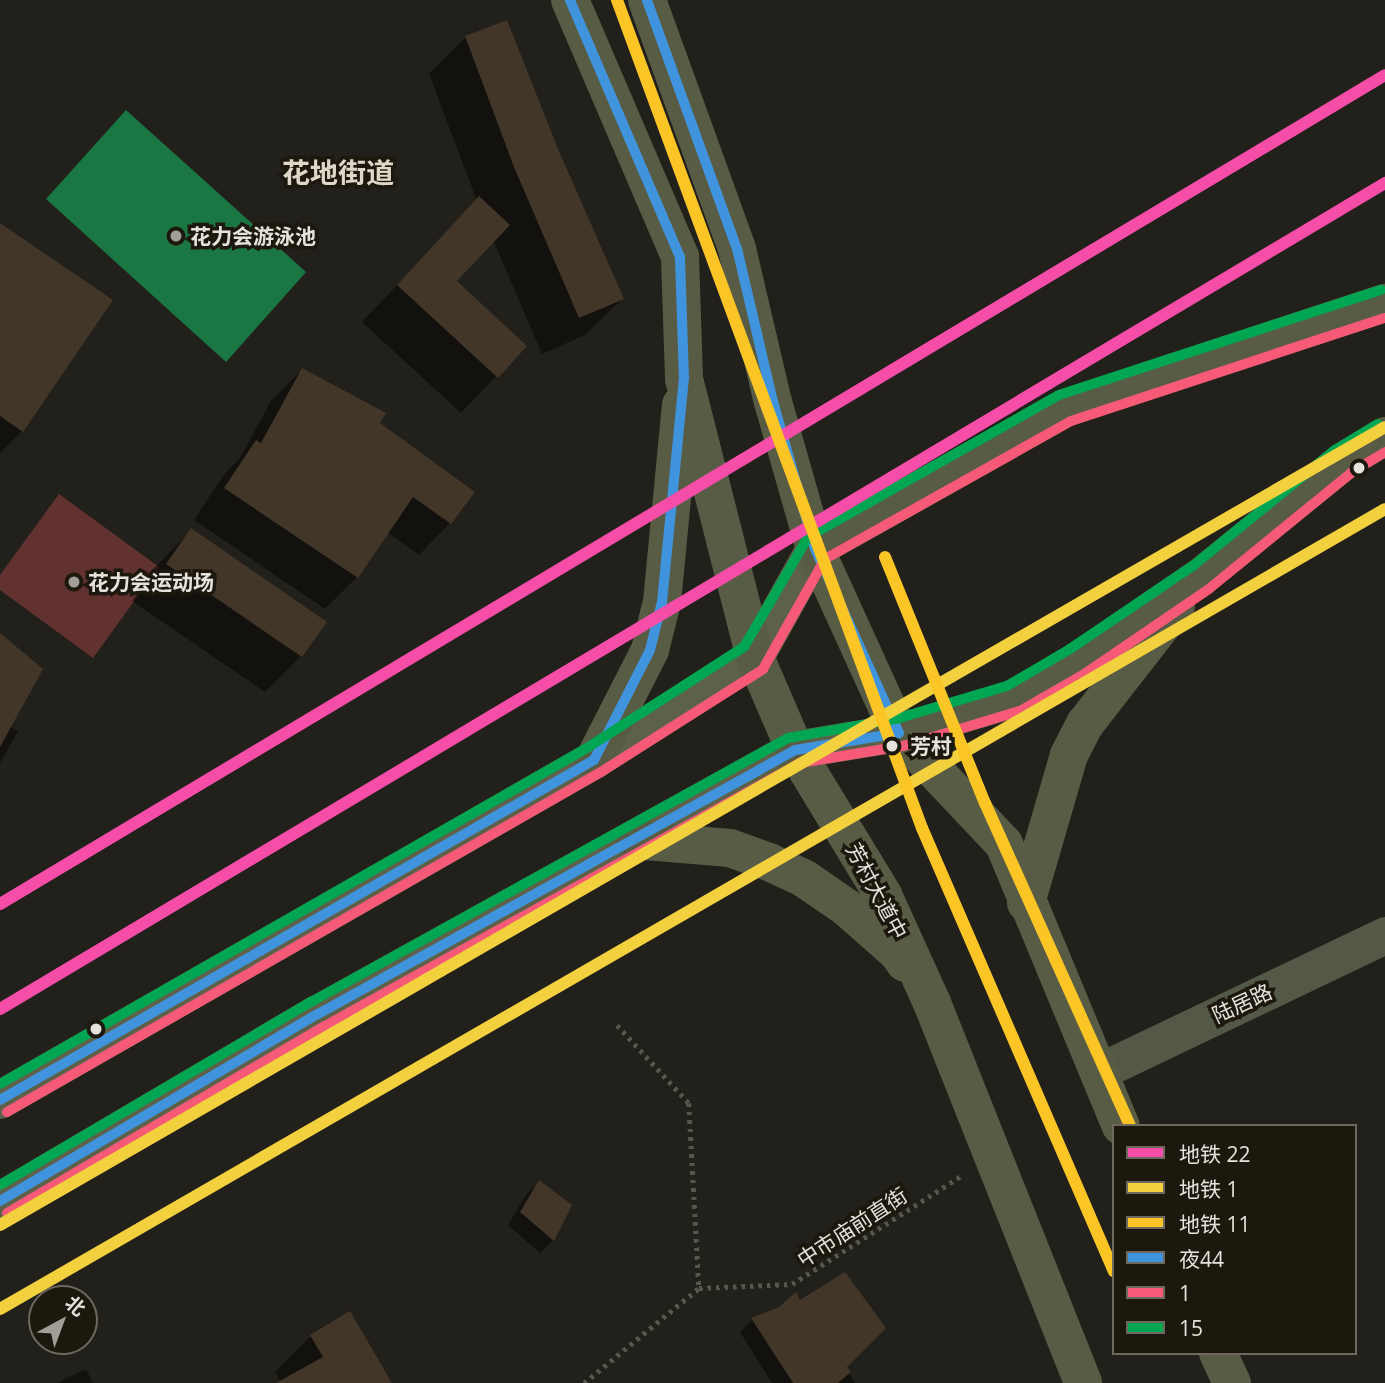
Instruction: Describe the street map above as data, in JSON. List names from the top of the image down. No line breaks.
{"streets":{"highway":["芳村大道中"],"street":["陆居路"],"path":["中市庙前直街"]},"crossings":[["芳村大道中","中市庙前直街"]],"districts":["花地街道"],"places":["花力会游泳池","花力会运动场","芳村"],"lines":["metro line 11","transit line 夜44","metro line 22","transit line 15","transit line 1","metro line 1"],"legend":["地铁 22","地铁 1","地铁 11","夜44","1","15"],"north":"top right"}
